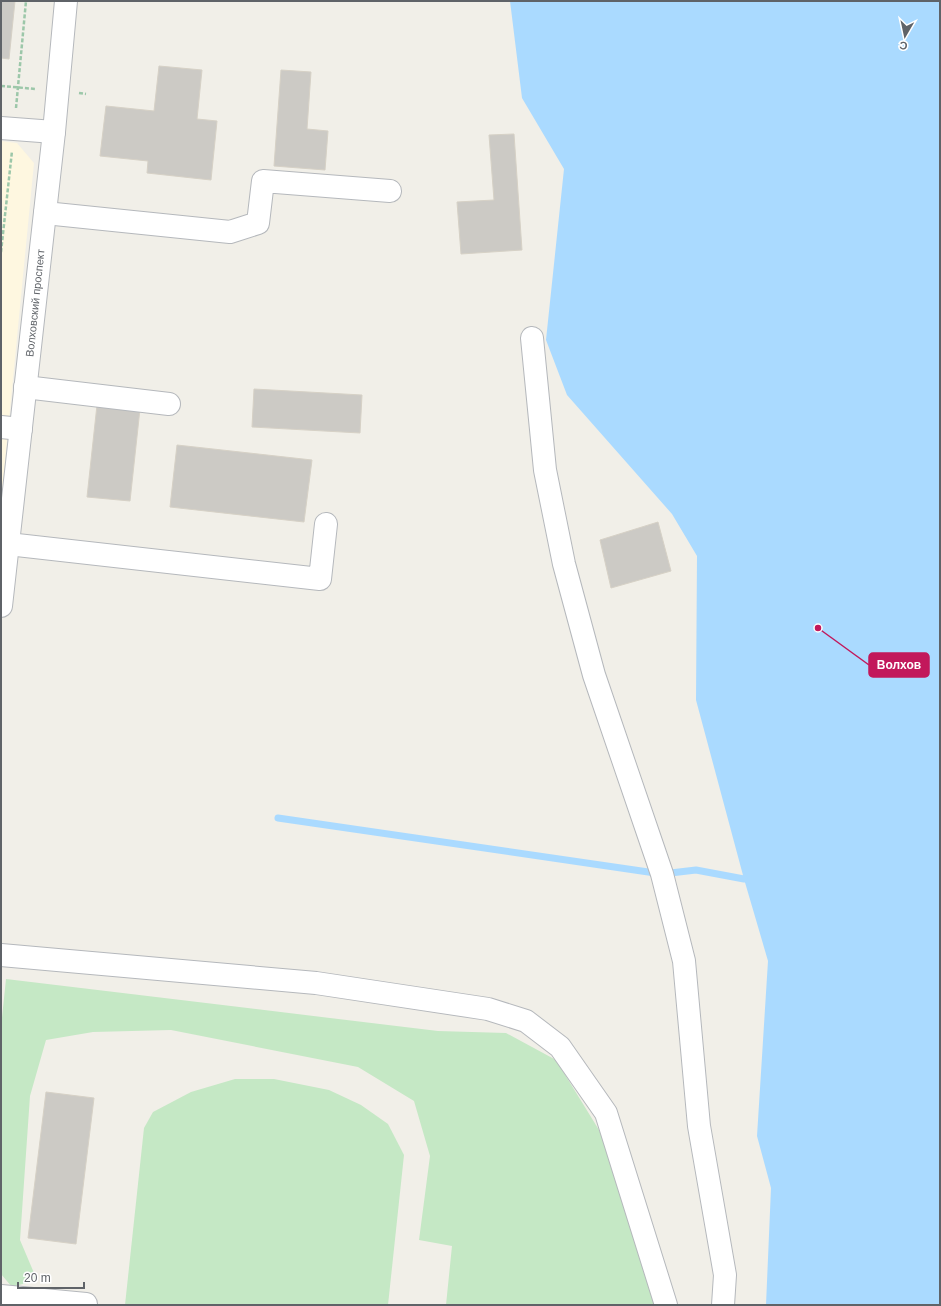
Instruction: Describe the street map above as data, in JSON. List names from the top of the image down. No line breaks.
{"streets":{"street":["Волховский проспект"]},"places":["Волхов"],"scale_bar":"20 m","north":"bottom"}
